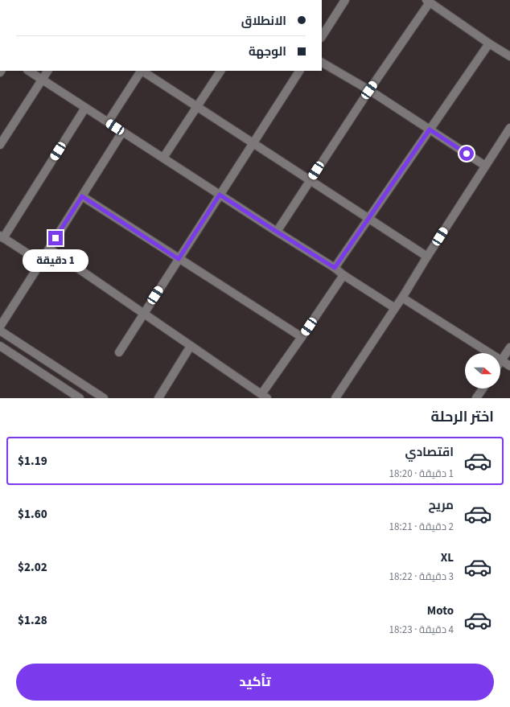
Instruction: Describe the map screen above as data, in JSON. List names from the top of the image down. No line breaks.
{"north":"right","page":{"banner":["الانطلاق","الوجهة"],"bubble":"1 دقيقة","heading":"اختر الرحلة","list":[{"name":"اقتصادي","note":"1 دقيقة · 18:20","value":"$1.19"},{"name":"مريح","note":"2 دقيقة · 18:21","value":"$1.60"},{"name":"XL","note":"3 دقيقة · 18:22","value":"$2.02"},{"name":"Moto","note":"4 دقيقة · 18:23","value":"$1.28"}],"buttons":"تأكيد"}}
